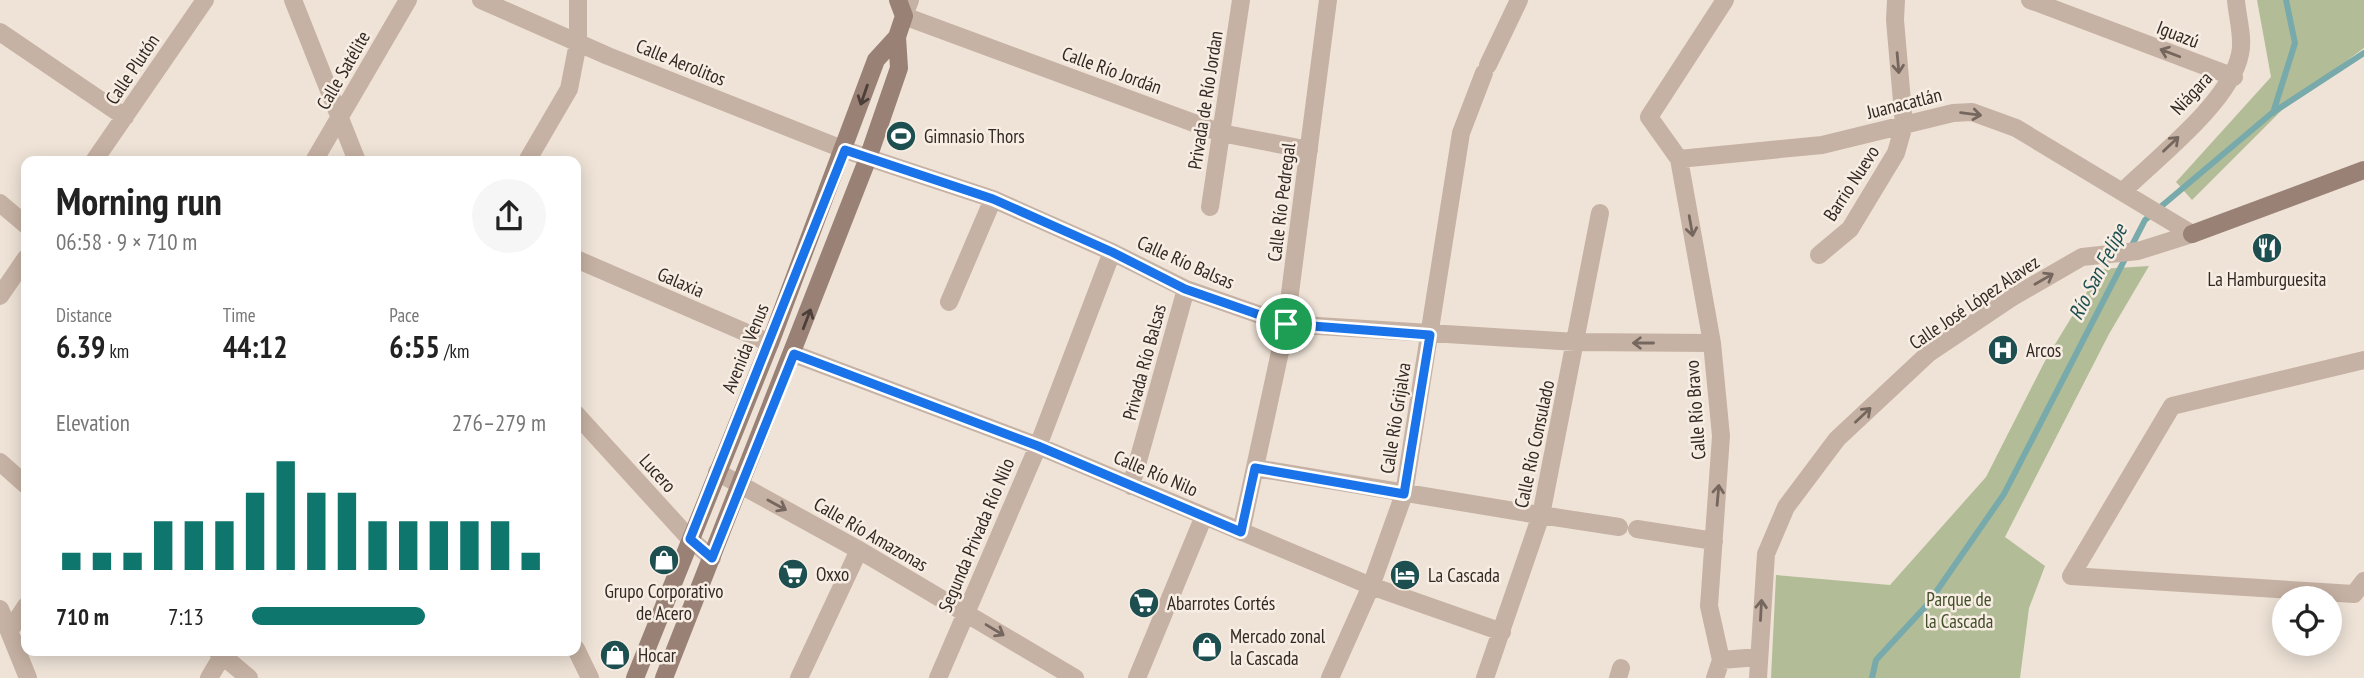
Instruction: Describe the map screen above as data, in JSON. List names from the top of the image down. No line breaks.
{"streets":{"main road":["Calle José López Alavez","Avenida Venus"],"street":["Iguazú","Calle Aerolitos","Calle Plutón","Calle Satélite","Calle Río Jordán","Niágara","Privada de Río Jordan","Juanacatlán","Barrio Nuevo","Calle Río Pedregal","Calle Río Balsas","Galaxia","Privada Río Balsas","Calle Río Bravo","Calle Río Grijalva","Calle Río Consulado","Lucero","Calle Río Nilo","Calle Río Amazonas","Segunda Privada Río Nilo"]},"crossings":[["Iguazú","Niágara"],["Calle Aerolitos","Calle Río Balsas"],["Calle Aerolitos","Avenida Venus"],["Calle Río Jordán","Privada de Río Jordan"],["Calle Río Jordán","Calle Río Pedregal"],["Calle Río Jordán","Avenida Venus"],["Niágara","Juanacatlán"],["Juanacatlán","Barrio Nuevo"],["Juanacatlán","Calle José López Alavez"],["Juanacatlán","Calle Río Bravo"],["Calle Río Pedregal","Calle Río Balsas"],["Calle Río Pedregal","Calle Río Nilo"],["Calle Río Balsas","Avenida Venus"],["Calle Río Balsas","Privada Río Balsas"],["Calle Río Balsas","Calle Río Bravo"],["Calle Río Balsas","Calle Río Grijalva"],["Calle Río Balsas","Calle Río Consulado"],["Calle Río Balsas","Segunda Privada Río Nilo"],["Galaxia","Avenida Venus"],["Avenida Venus","Lucero"],["Avenida Venus","Calle Río Nilo"],["Avenida Venus","Calle Río Amazonas"],["Privada Río Balsas","Calle Río Nilo"],["Calle Río Grijalva","Calle Río Nilo"],["Calle Río Consulado","Calle Río Nilo"],["Calle Río Nilo","Segunda Privada Río Nilo"],["Calle Río Amazonas","Segunda Privada Río Nilo"]],"one_way":["Iguazú","Niágara","Juanacatlán","Calle José López Alavez","Calle Río Amazonas"],"water":["Río San Felipe"],"parks":["Parque de la Cascada"],"places":{"sports":["Gimnasio Thors"],"restaurant":["La Hamburguesita"],"hospital":["Arcos"],"shop":["Grupo Corporativo de Acero","Mercado zonal la Cascada","Hocar"],"supermarket":["Oxxo","Abarrotes Cortés"],"hotel":["La Cascada"]},"page":{"heading":["Morning run","06:58 · 9 × 710 m"],"stats":[["Distance","6.39 km"],["Time","44:12"],["Pace","6:55 /km"]],"chart":["Elevation","276–279 m"],"list":[{"name":"710 m","note":"7:13"}]}}
